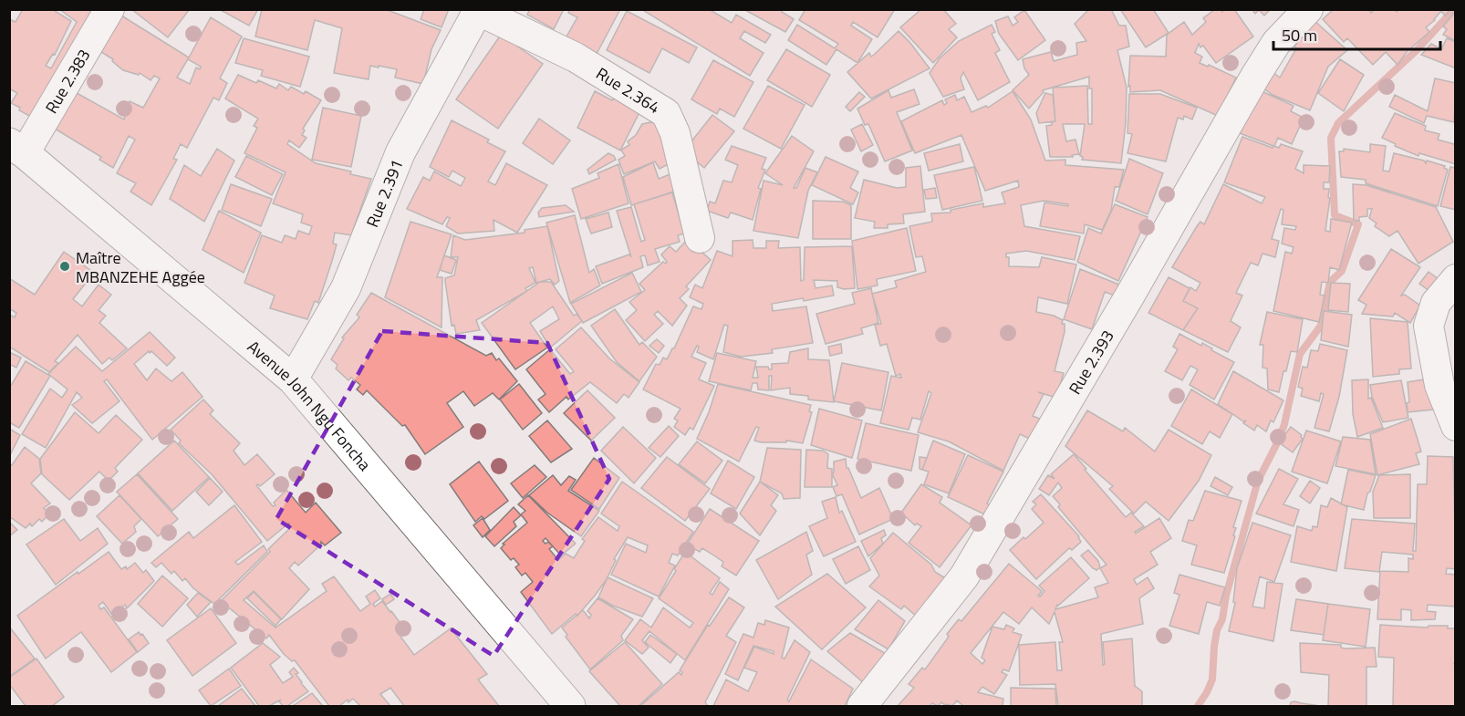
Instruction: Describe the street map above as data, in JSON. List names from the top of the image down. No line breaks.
{"streets":{"main road":["Avenue John Ngu Foncha"],"street":["Rue 2.383","Rue 2.364","Rue 2.391","Rue 2.393"]},"crossings":[["Rue 2.383","Avenue John Ngu Foncha"],["Rue 2.364","Rue 2.391"],["Rue 2.391","Avenue John Ngu Foncha"]],"places":["Maître MBANZEHE Aggée"],"scale_bar":"50 m"}
